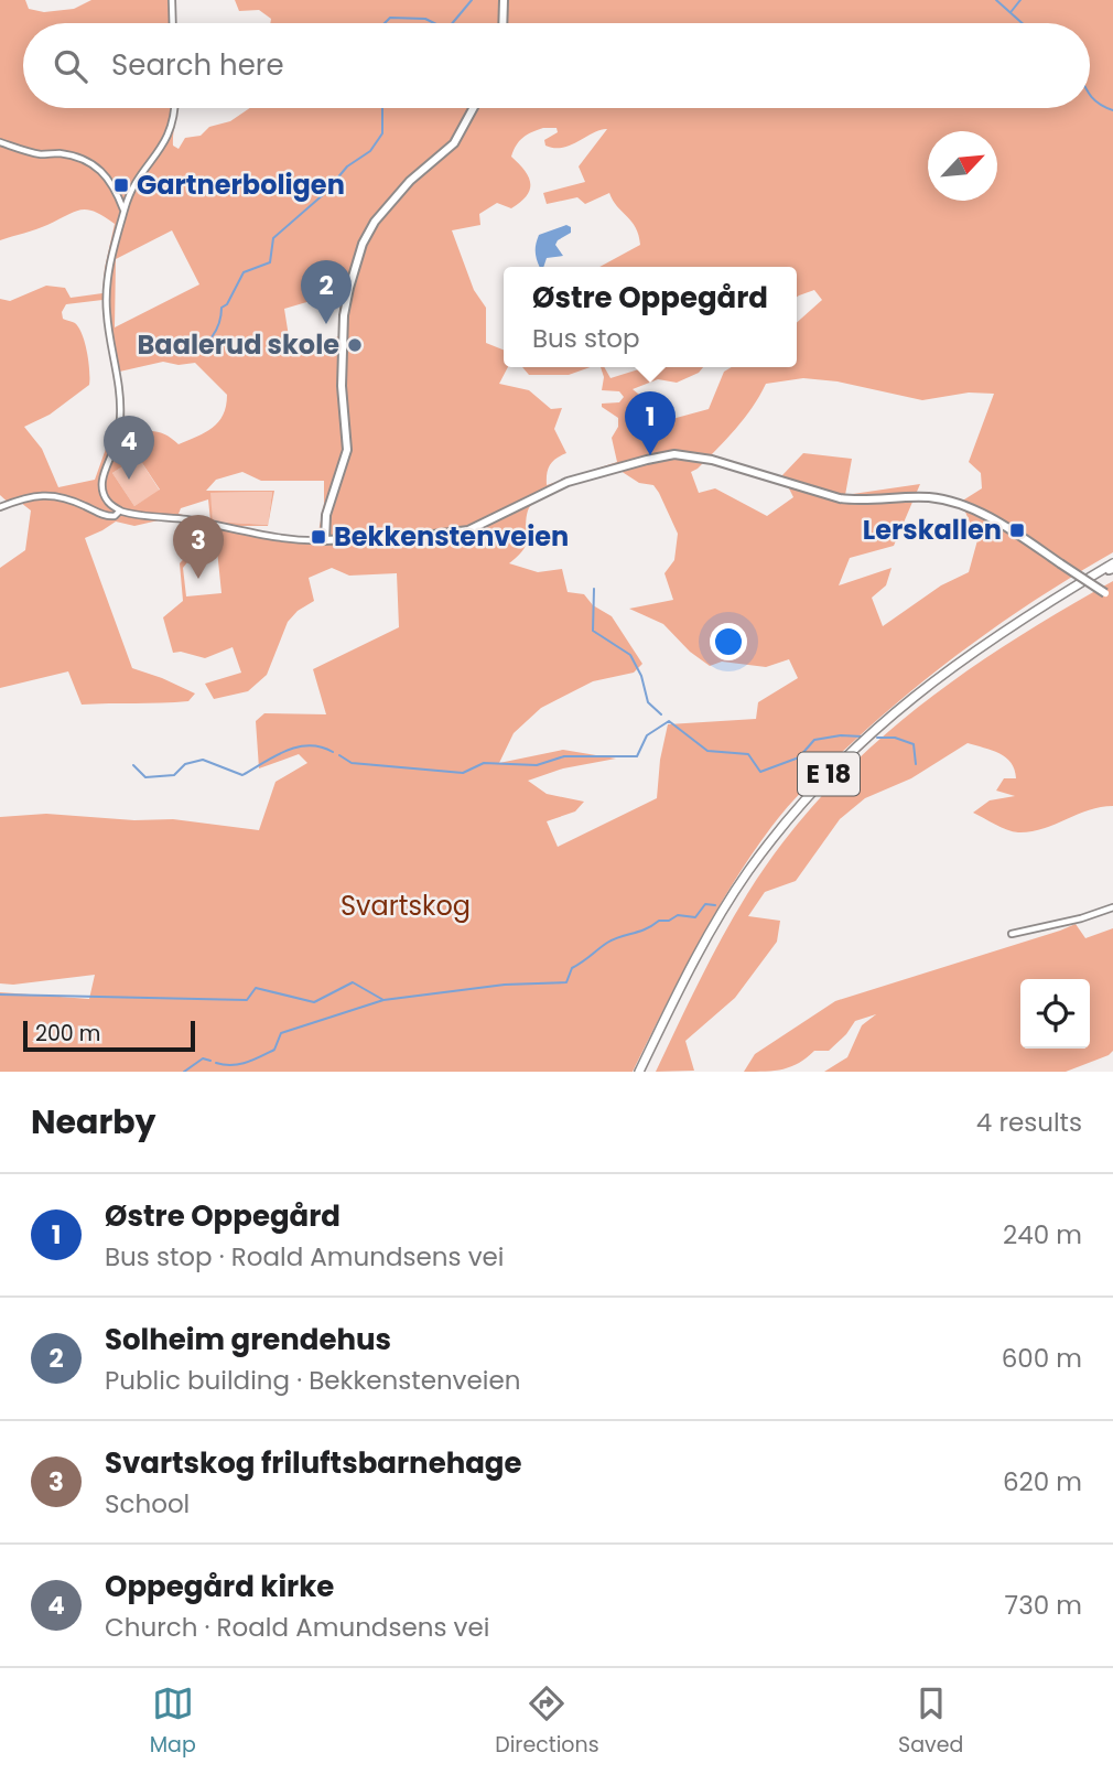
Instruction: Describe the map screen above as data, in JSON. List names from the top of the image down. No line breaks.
{"streets":{"highway":["E 18"]},"parks":["Svartskog"],"places":{"transit":["Gartnerboligen","Lerskallen","Bekkenstenveien"],"other":["Baalerud skole"]},"scale_bar":"200 m","north":"top right","page":{"search":"Search here","pins":["2","1","4","3"],"popup":["Østre Oppegård","Bus stop"],"scale":"200 m","heading":["Nearby","4 results"],"list":[{"mark":"1","name":"Østre Oppegård","note":"Bus stop · Roald Amundsens vei","value":"240 m"},{"mark":"2","name":"Solheim grendehus","note":"Public building · Bekkenstenveien","value":"600 m"},{"mark":"3","name":"Svartskog friluftsbarnehage","note":"School","value":"620 m"},{"mark":"4","name":"Oppegård kirke","note":"Church · Roald Amundsens vei","value":"730 m"}],"nav":["Map","Directions","Saved"]}}
